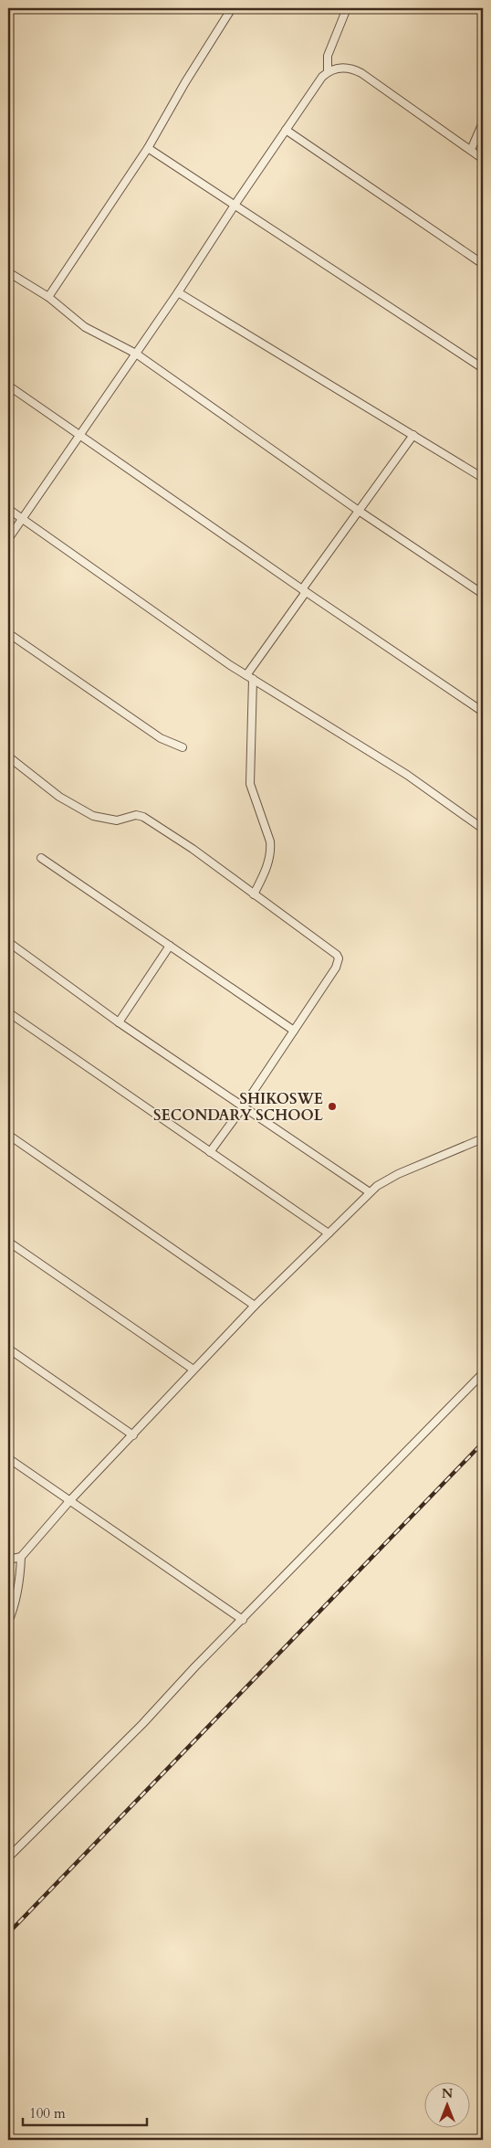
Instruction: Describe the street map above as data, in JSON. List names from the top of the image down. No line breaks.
{"places":["SHIKOSWE SECONDARY SCHOOL"],"scale_bar":"100 m","north":"top"}
